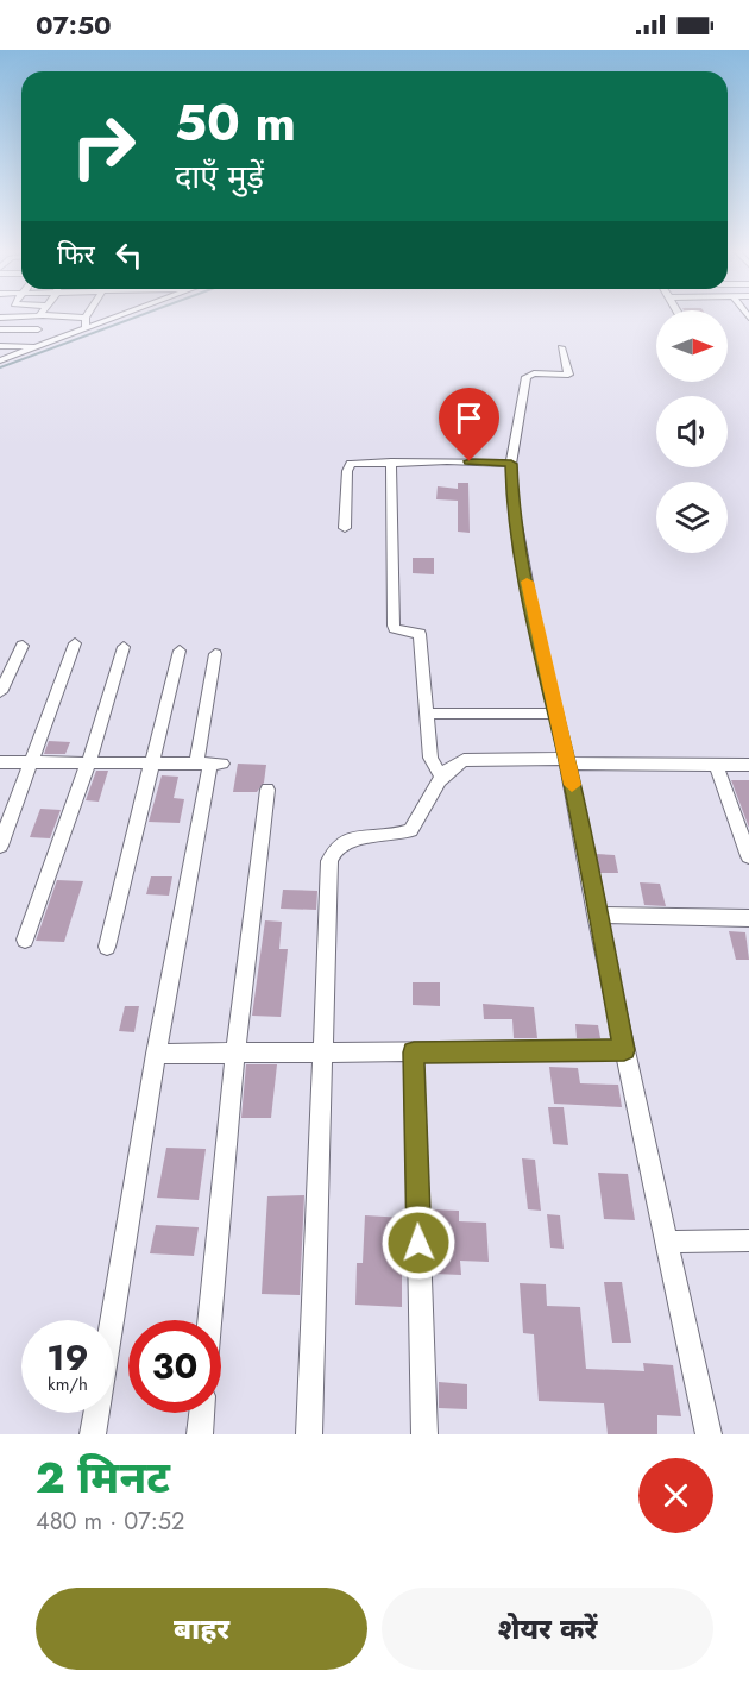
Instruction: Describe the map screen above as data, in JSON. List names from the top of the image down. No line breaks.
{"north":"right","page":{"status":"07:50","turn":["50 m","दाएँ मुड़ें"],"then":"फिर","speed":"19 km/h","limit":"30","heading":["2 मिनट","480 m · 07:52"],"buttons":["बाहर","शेयर करें"]}}
